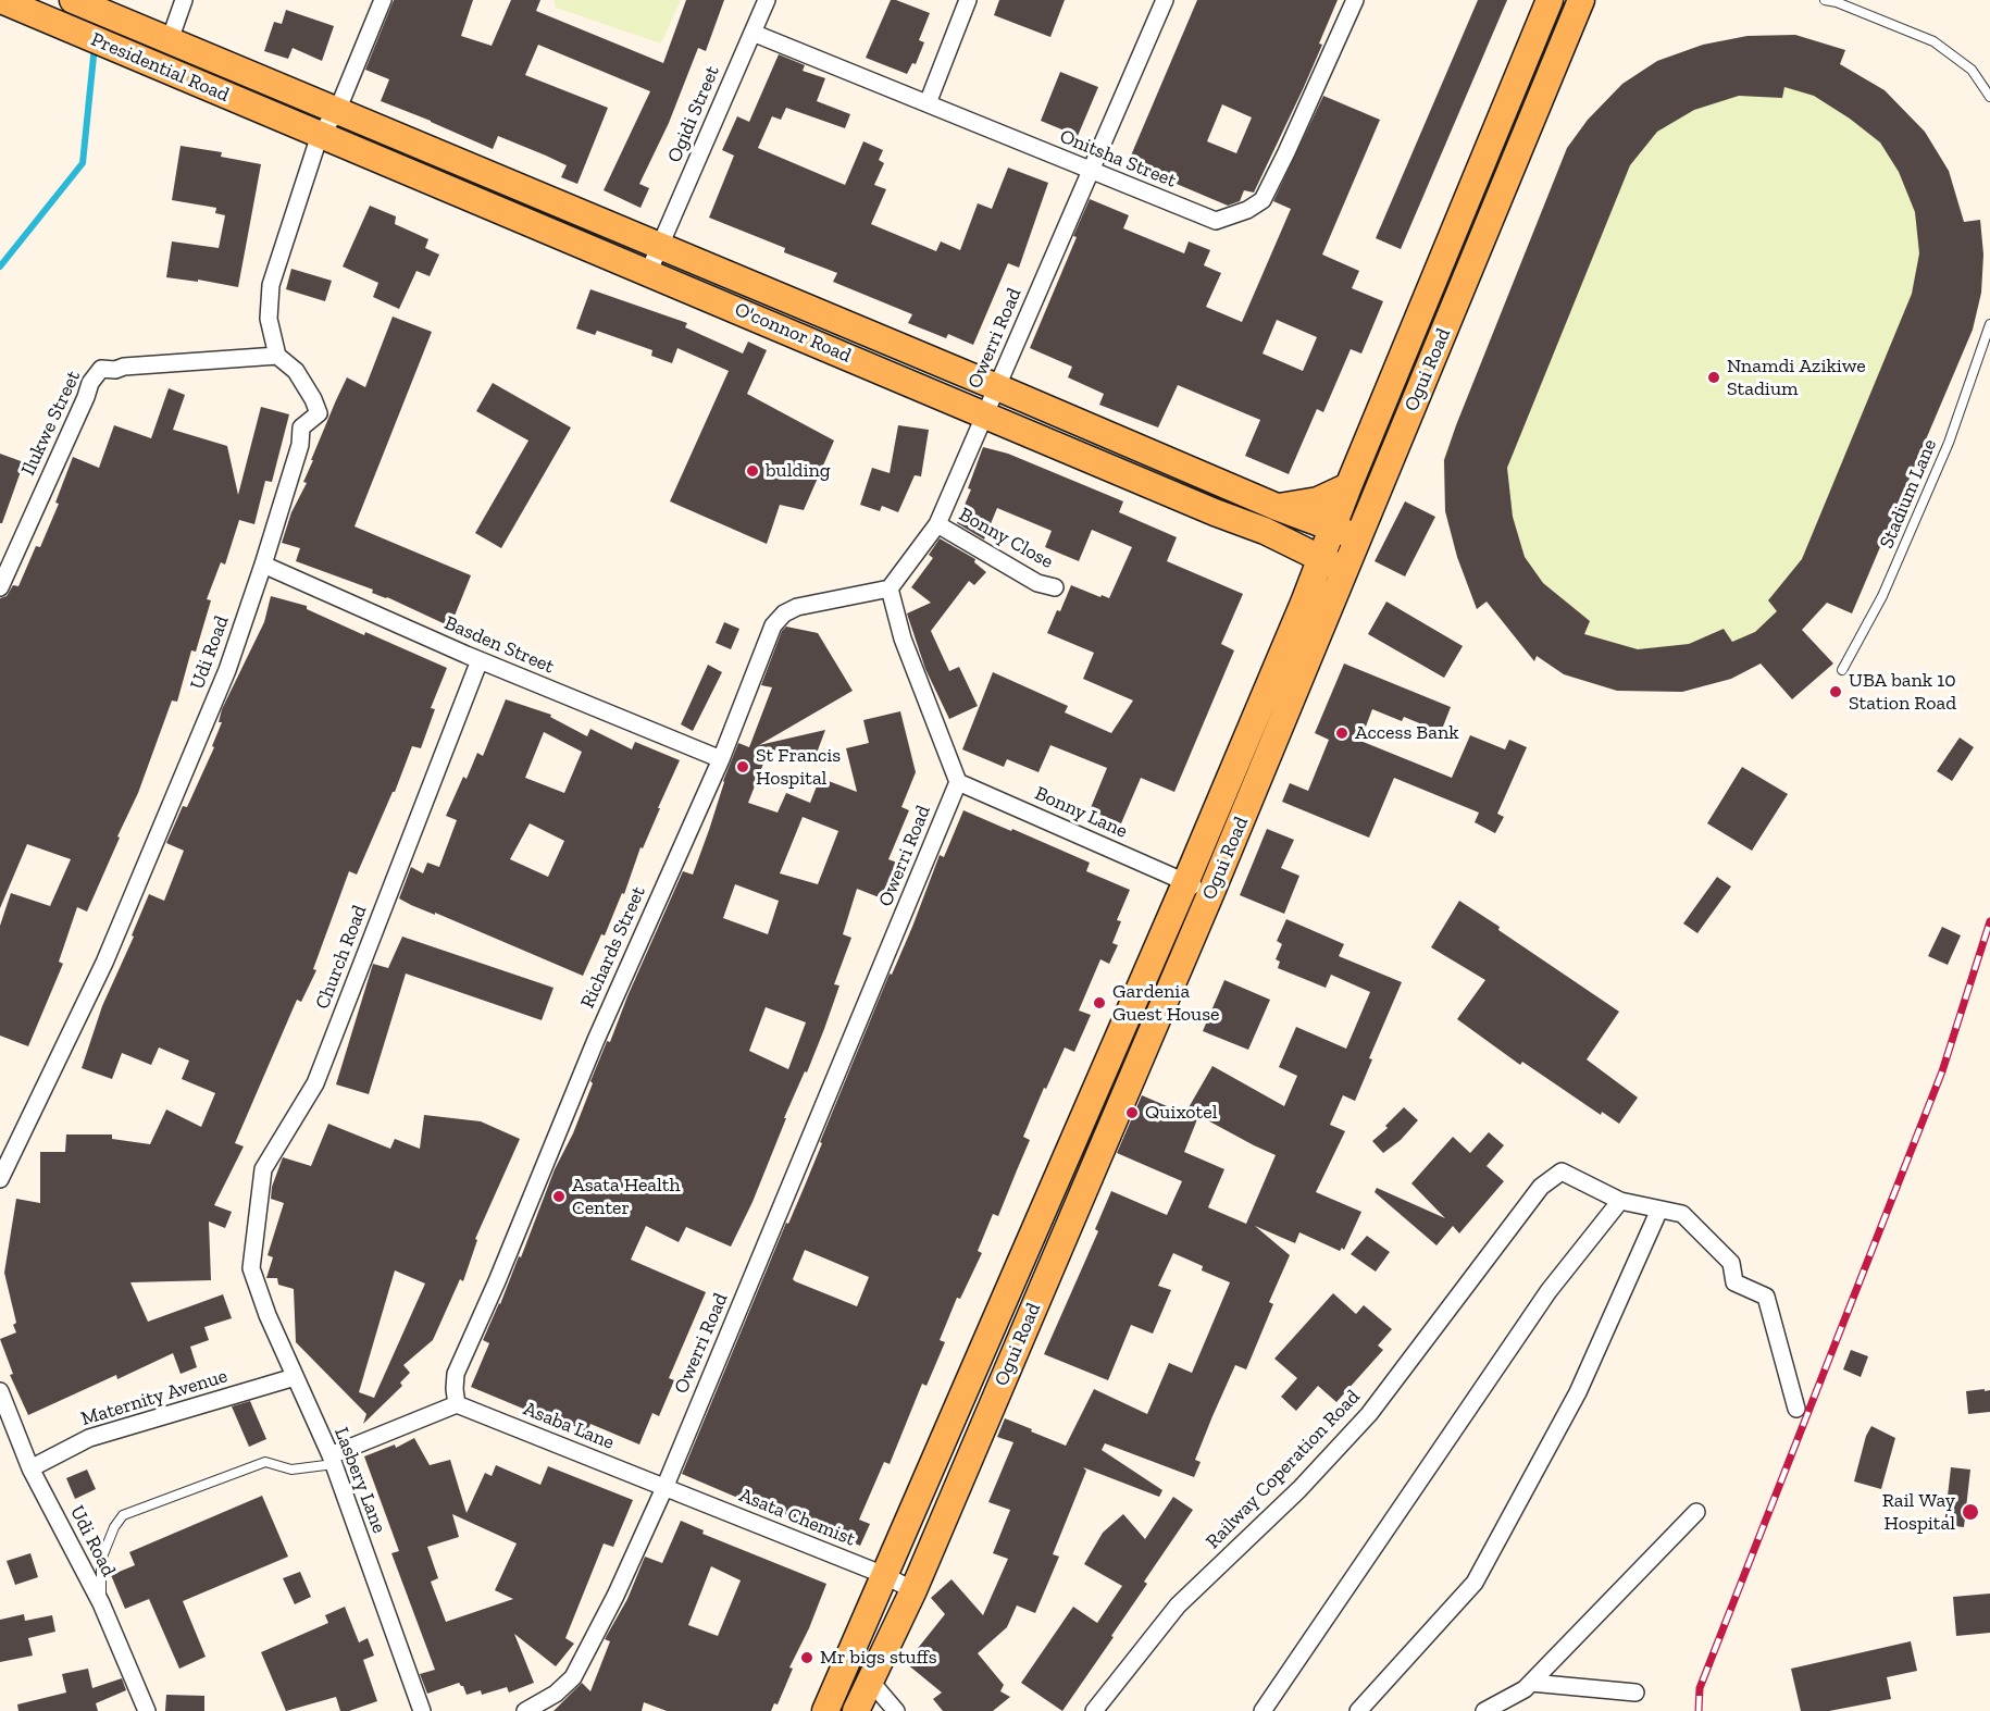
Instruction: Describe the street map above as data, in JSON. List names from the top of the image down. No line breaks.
{"streets":{"main road":["Presidential Road","O'connor Road","Ogui Road"],"street":["Ogidi Street","Onitsha Street","Owerri Road","Ilukwe Street","Bonny Close","Basden Street","Udi Road","Bonny Lane","Richards Street","Church Road","Maternity Avenue","Asaba Lane","Railway Coperation Road","Lasbery Lane","Asata Chemist"],"lane":["Stadium Lane"]},"crossings":[["Presidential Road","O'connor Road"],["Ogidi Street","Onitsha Street"],["Ogidi Street","O'connor Road"],["Onitsha Street","Owerri Road"],["O'connor Road","Owerri Road"],["O'connor Road","Ogui Road"],["Owerri Road","Bonny Close"],["Owerri Road","Bonny Lane"],["Owerri Road","Richards Street"],["Owerri Road","Asaba Lane"],["Owerri Road","Asata Chemist"],["Ogui Road","Bonny Lane"],["Ogui Road","Asata Chemist"],["Ilukwe Street","Udi Road"],["Basden Street","Udi Road"],["Basden Street","Richards Street"],["Basden Street","Church Road"],["Udi Road","Maternity Avenue"],["Richards Street","Asaba Lane"],["Church Road","Lasbery Lane"],["Maternity Avenue","Lasbery Lane"],["Asaba Lane","Asata Chemist"]],"places":["Nnamdi Azikiwe Stadium","bulding","UBA bank 10 Station Road","Access Bank","St Francis Hospital","Gardenia Guest House","Quixotel","Asata Health Center","Rail Way Hospital","Mr bigs stuffs"]}
